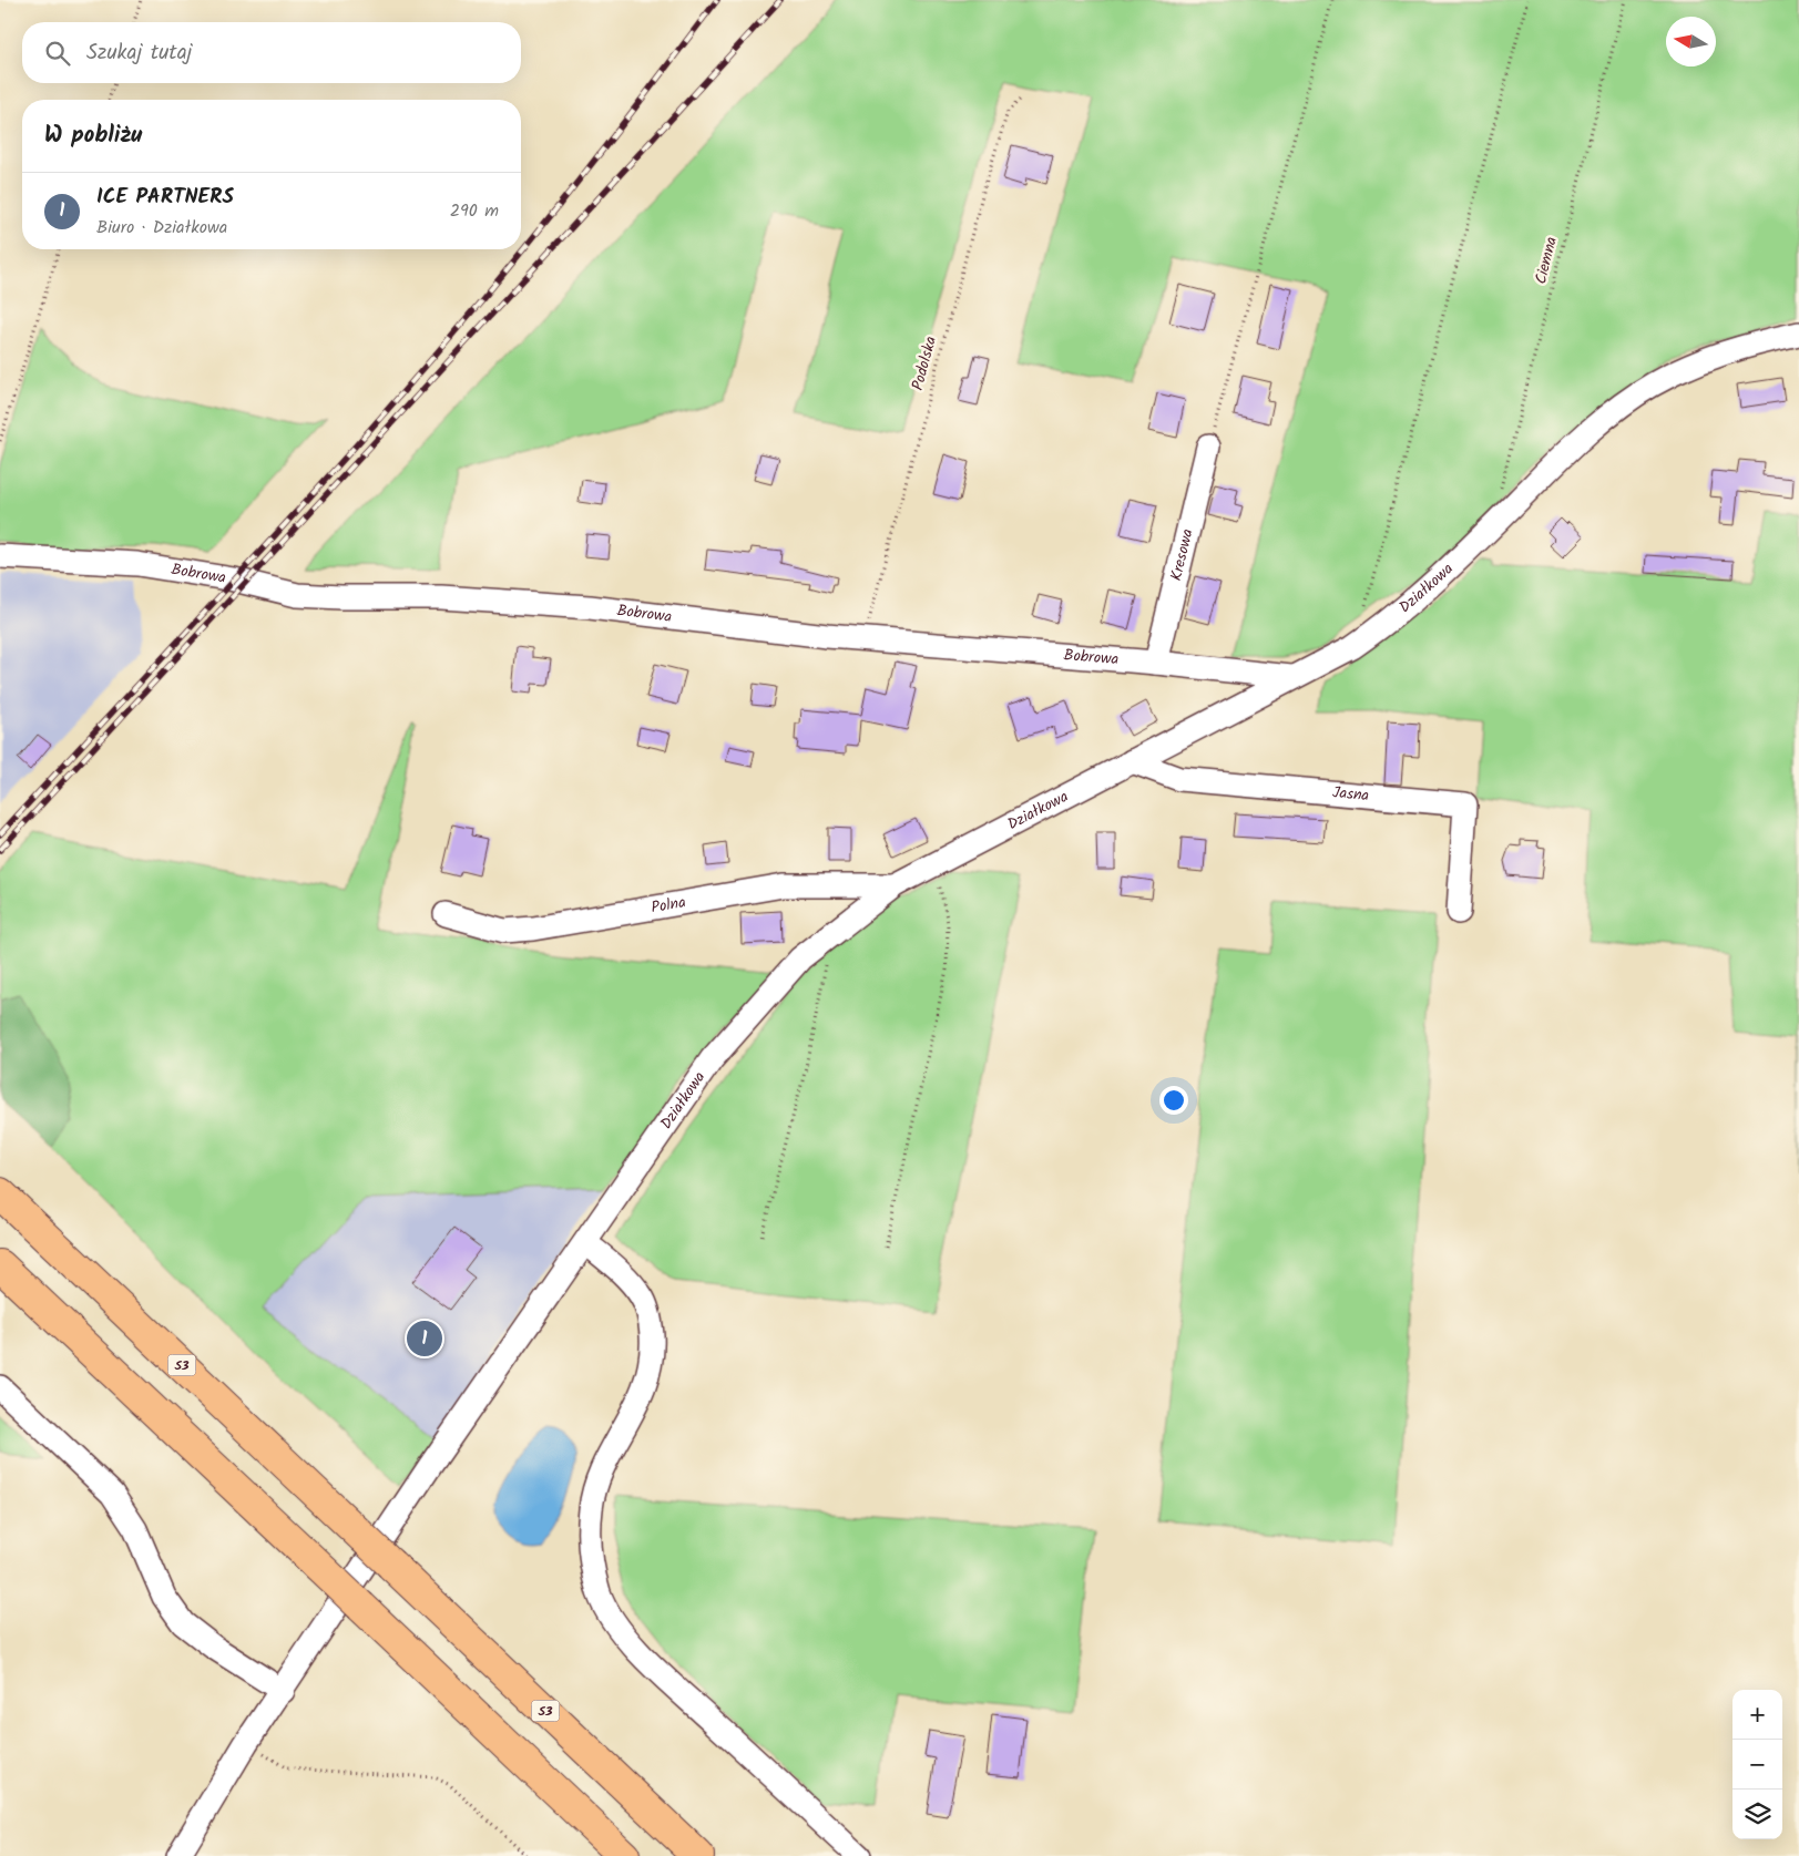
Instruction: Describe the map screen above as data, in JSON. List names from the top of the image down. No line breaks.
{"streets":{"highway":["S3"],"street":["Kresowa","Bobrowa","Działkowa","Jasna","Polna"],"path":["Ciemna","Podolska"]},"crossings":[["Ciemna","Działkowa"],["Podolska","Bobrowa"],["Kresowa","Bobrowa"],["Bobrowa","Działkowa"],["Działkowa","Jasna"],["Działkowa","Polna"]],"north":"left","page":{"search":"Szukaj tutaj","heading":"W pobliżu","list":[{"mark":"1","name":"ICE PARTNERS","note":"Biuro · Działkowa","value":"290 m"}],"pins":"1","map_buttons":["+","−"]}}
